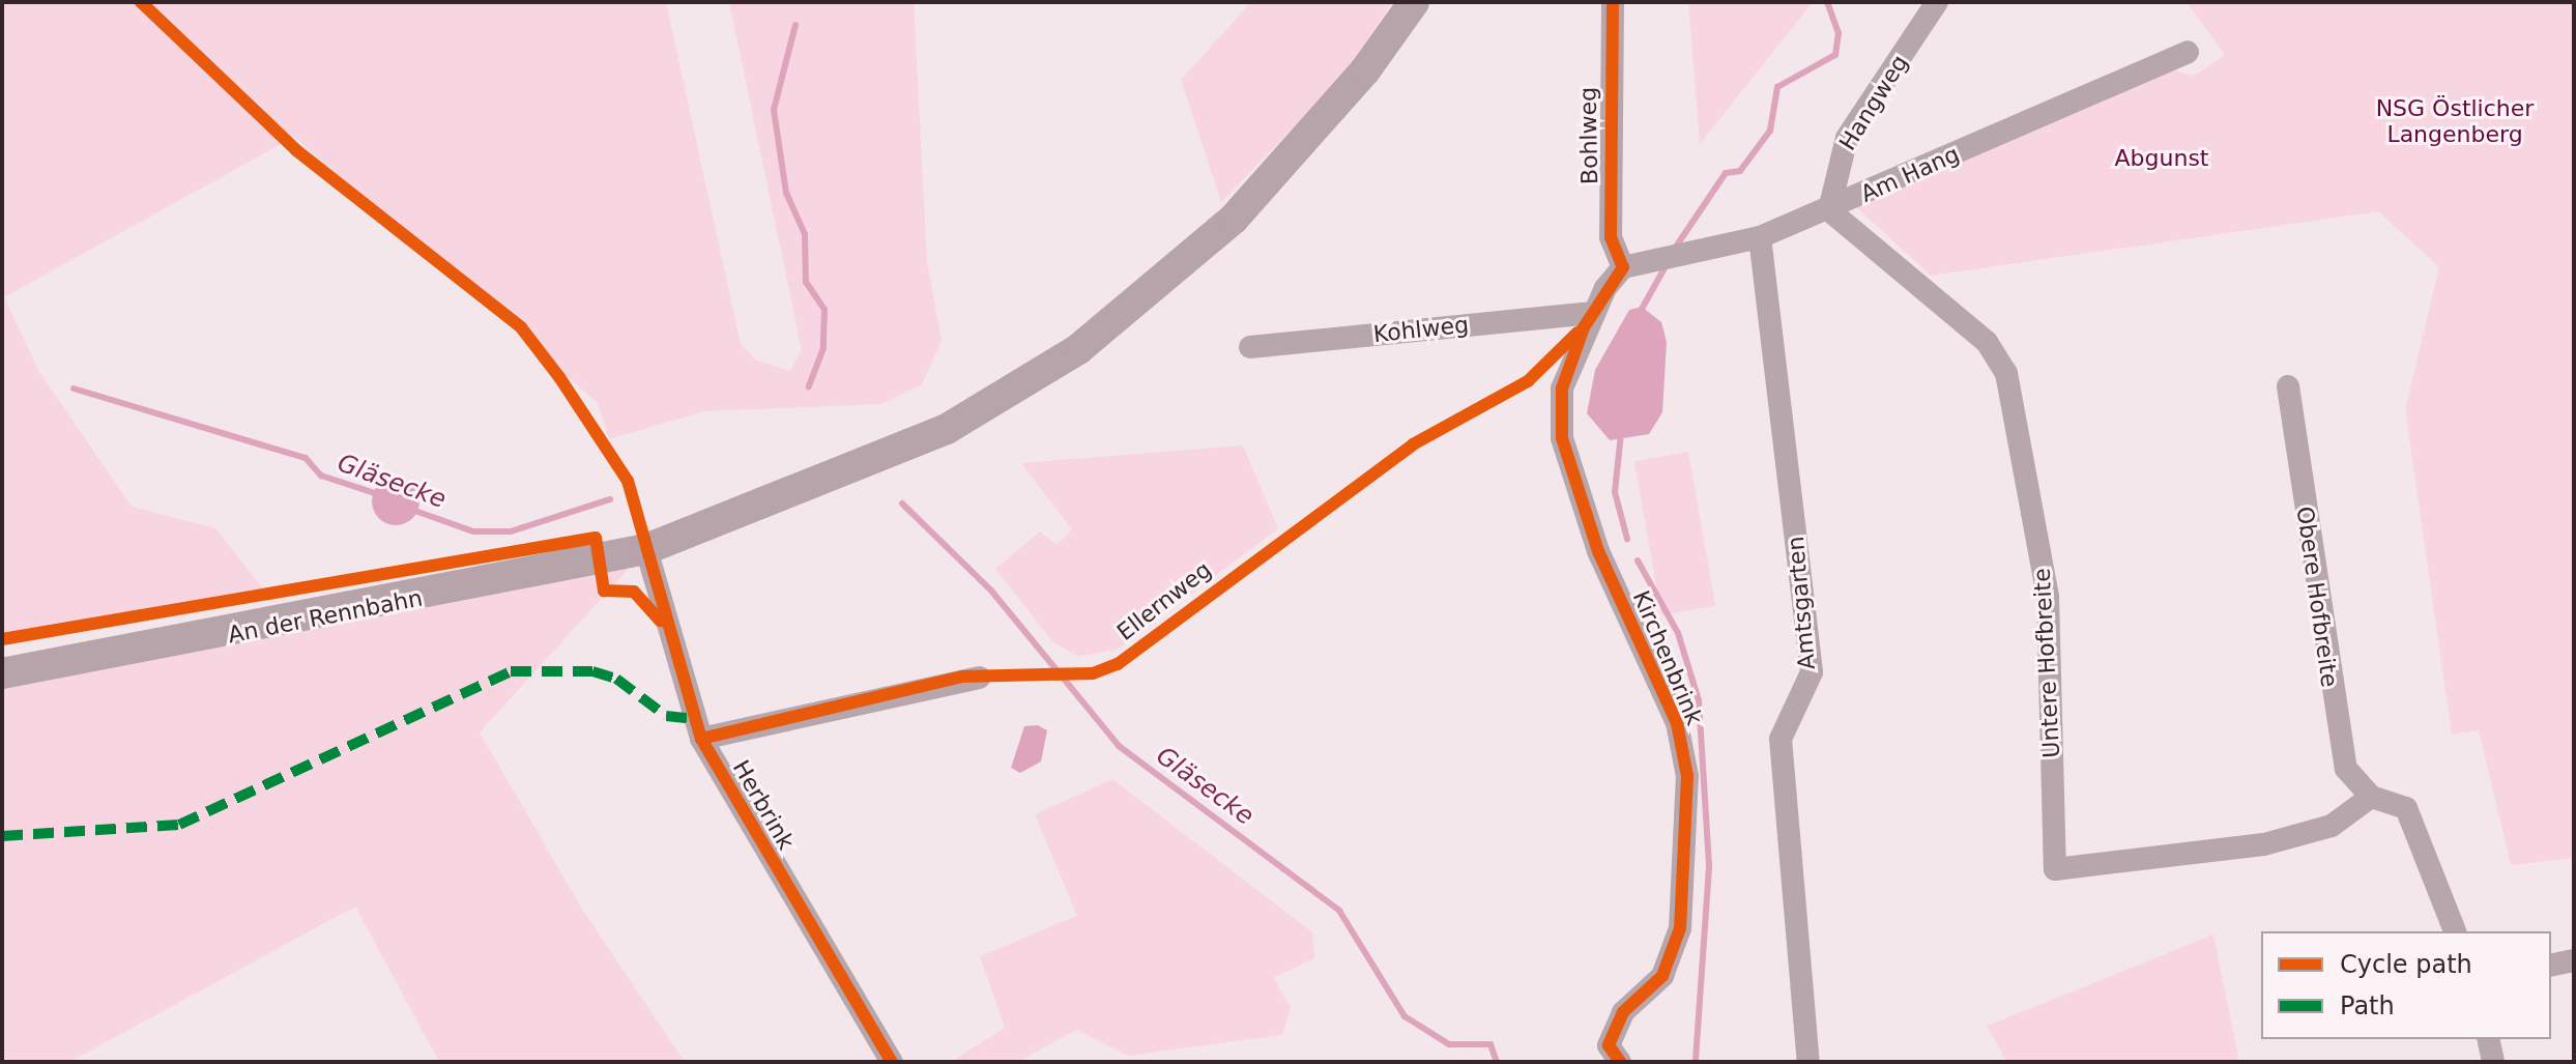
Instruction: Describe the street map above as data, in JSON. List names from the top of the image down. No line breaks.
{"streets":{"main road":["An der Rennbahn"],"street":["Hangweg","Bohlweg","Am Hang","Kohlweg","Obere Hofbreite","Amtsgarten","Kirchenbrink","Untere Hofbreite","Herbrink"],"cycle path":["Ellernweg"]},"crossings":[["Hangweg","Am Hang"],["Hangweg","Untere Hofbreite"],["Bohlweg","Am Hang"],["Bohlweg","Kirchenbrink"],["Am Hang","Amtsgarten"],["Am Hang","Kirchenbrink"],["Am Hang","Untere Hofbreite"],["Kohlweg","Kirchenbrink"],["Obere Hofbreite","Untere Hofbreite"],["An der Rennbahn","Herbrink"]],"water":["Gläsecke"],"parks":["NSG Östlicher Langenberg","Abgunst"],"legend":["Cycle path","Path"]}
